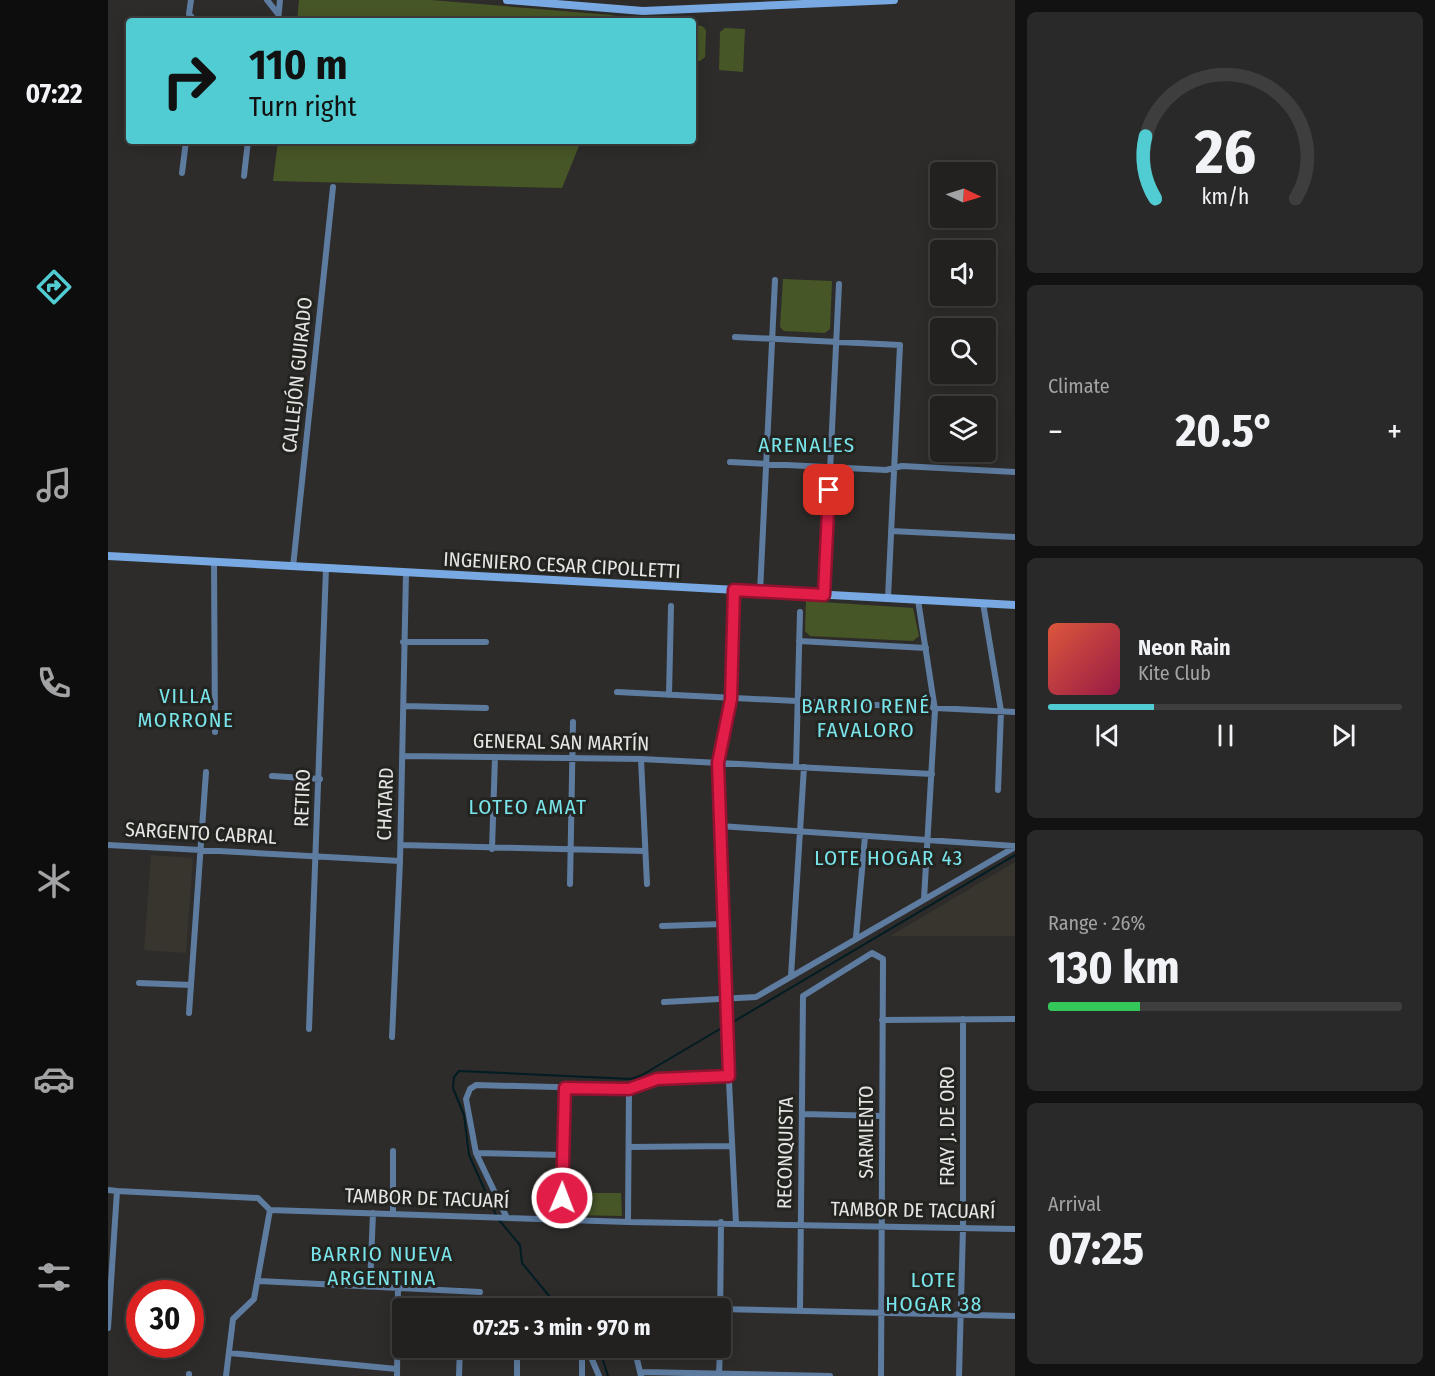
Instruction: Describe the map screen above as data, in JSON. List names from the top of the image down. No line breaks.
{"streets":{"street":["CALLEJÓN GUIRADO","INGENIERO CESAR CIPOLLETTI","GENERAL SAN MARTÍN","RETIRO","CHATARD","SARGENTO CABRAL","FRAY J. DE ORO","SARMIENTO","RECONQUISTA","TAMBOR DE TACUARÍ"]},"crossings":[["CALLEJÓN GUIRADO","INGENIERO CESAR CIPOLLETTI"],["INGENIERO CESAR CIPOLLETTI","RETIRO"],["INGENIERO CESAR CIPOLLETTI","CHATARD"],["GENERAL SAN MARTÍN","CHATARD"],["RETIRO","SARGENTO CABRAL"],["CHATARD","SARGENTO CABRAL"],["FRAY J. DE ORO","TAMBOR DE TACUARÍ"],["SARMIENTO","RECONQUISTA"],["SARMIENTO","TAMBOR DE TACUARÍ"],["RECONQUISTA","TAMBOR DE TACUARÍ"]],"districts":["ARENALES","VILLA MORRONE","BARRIO RENÉ FAVALORO","LOTEO AMAT","LOTE HOGAR 43","BARRIO NUEVA ARGENTINA","LOTE HOGAR 38"],"north":"right","page":{"tabs":"07:22","turn":["110 m","Turn right"],"tile":["Climate",["Range · 26%","130 km"],["Arrival","07:25"]],"heat":["−","20.5°","+"],"song":["Neon Rain","Kite Club"],"limit":"30","trip":"07:25 · 3 min · 970 m","gauge":["26","km/h"]}}
